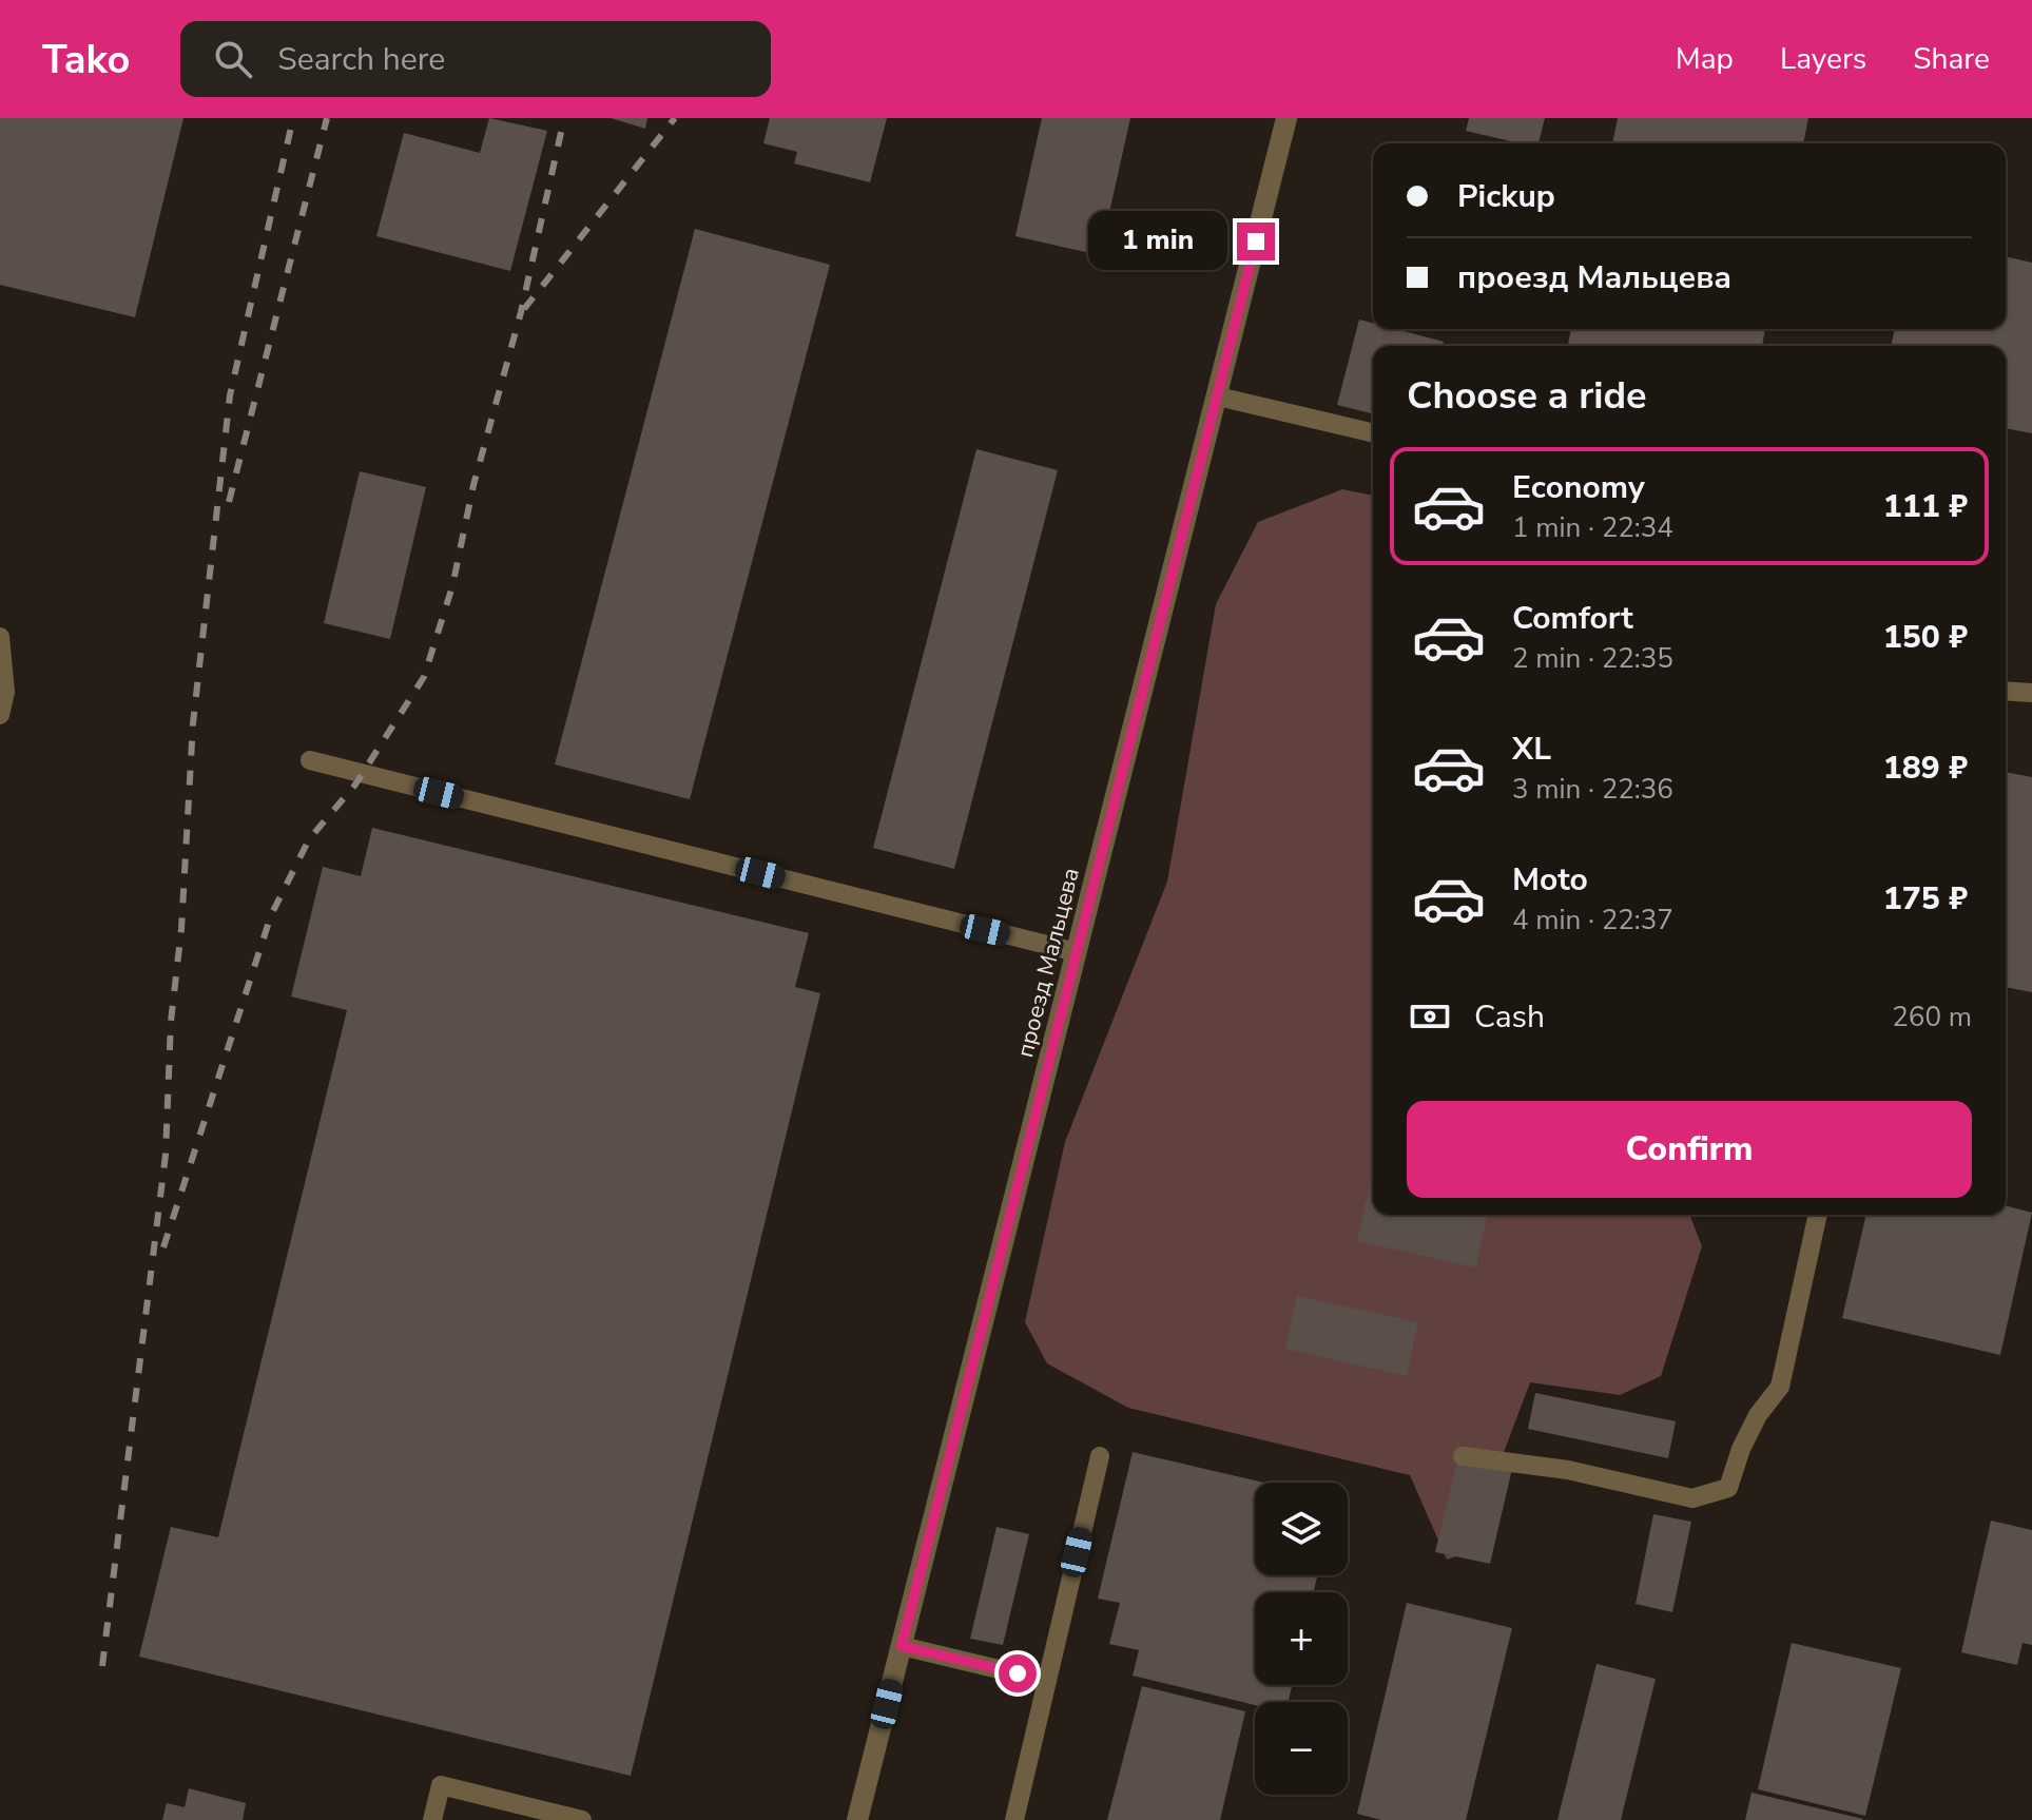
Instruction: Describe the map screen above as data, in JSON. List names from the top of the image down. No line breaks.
{"streets":{"street":["проезд Мальцева"]},"page":{"header":"Tako","search":"Search here","nav":["Map","Layers","Share"],"banner":["Pickup","проезд Мальцева"],"bubble":"1 min","heading":"Choose a ride","list":[{"name":"Economy","note":"1 min · 22:34","value":"111 ₽"},{"name":"Comfort","note":"2 min · 22:35","value":"150 ₽"},{"name":"XL","note":"3 min · 22:36","value":"189 ₽"},{"name":"Moto","note":"4 min · 22:37","value":"175 ₽"}],"pay":["Cash","260 m"],"buttons":"Confirm","map_buttons":["+","−"]}}
